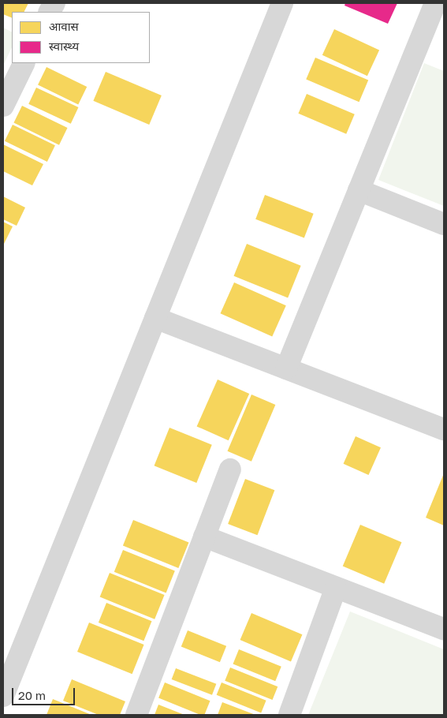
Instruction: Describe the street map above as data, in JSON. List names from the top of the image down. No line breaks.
{"legend":["आवास","स्वास्थ्य"],"scale_bar":"20 m"}
